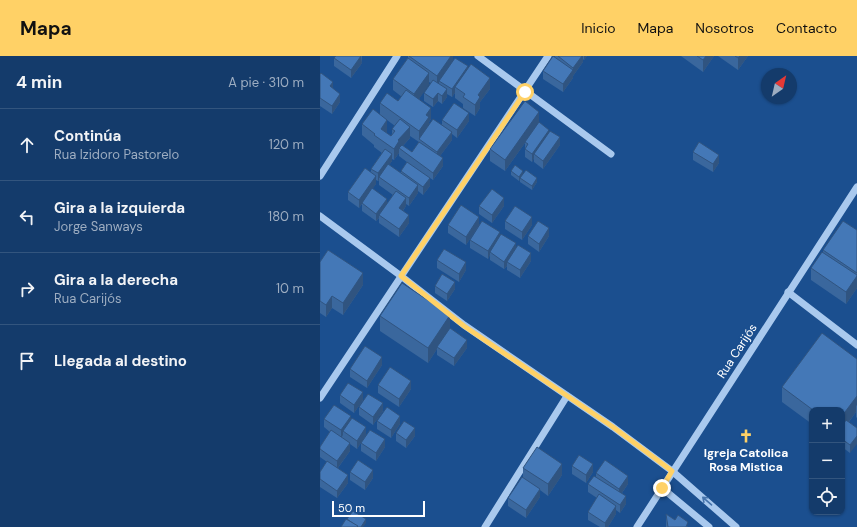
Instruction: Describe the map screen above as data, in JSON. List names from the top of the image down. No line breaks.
{"streets":{"street":["Rua Carijós"]},"places":{"church":["Igreja Catolica Rosa Mistica"]},"scale_bar":"50 m","north":"top right","page":{"header":"Mapa","nav":["Inicio","Mapa","Nosotros","Contacto"],"heading":["4 min","A pie · 310 m"],"list":[["Continúa","Rua Izidoro Pastorelo","120 m"],["Gira a la izquierda","Jorge Sanways","180 m"],["Gira a la derecha","Rua Carijós","10 m"],"Llegada al destino"],"map_buttons":["+","−"],"scale":"50 m"}}
